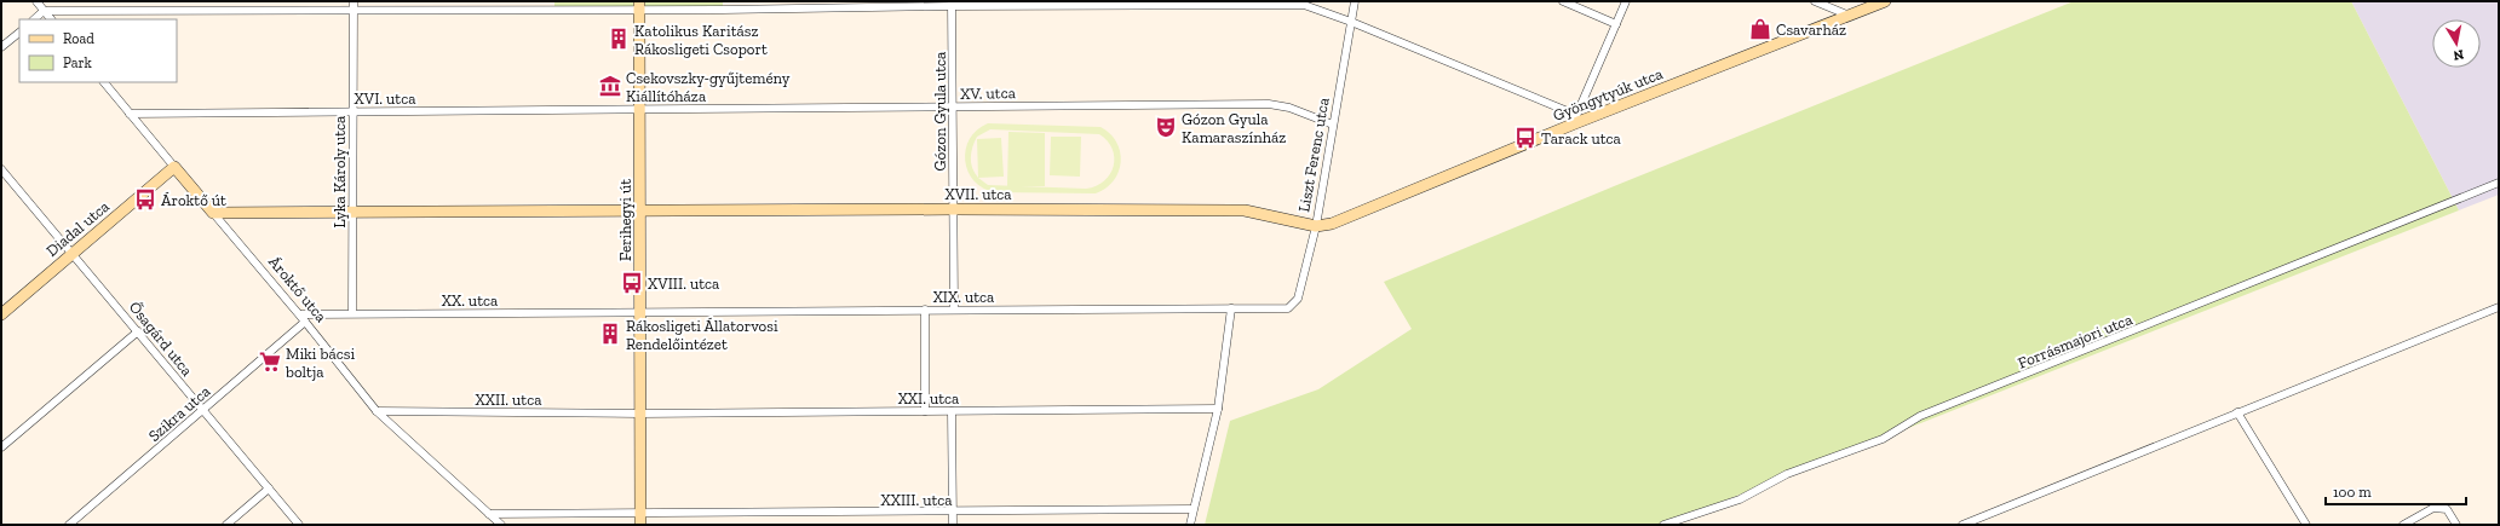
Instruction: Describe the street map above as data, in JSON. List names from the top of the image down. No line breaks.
{"streets":{"street":["XV. utca","Gyöngytyúk utca","XVI. utca","Gózon Gyula utca","Liszt Ferenc utca","Lyka Károly utca","XVII. utca","Ferihegyi út","Diadal utca","Ároktő utca","XIX. utca","XX. utca","Ősagárd utca","Forrásmajori utca","XXI. utca","XXII. utca","Szikra utca","XXIII. utca"]},"crossings":[["XV. utca","XVI. utca"],["XV. utca","Gózon Gyula utca"],["XV. utca","Liszt Ferenc utca"],["XV. utca","Ferihegyi út"],["Gyöngytyúk utca","Liszt Ferenc utca"],["Gyöngytyúk utca","XVII. utca"],["XVI. utca","Lyka Károly utca"],["XVI. utca","Ferihegyi út"],["XVI. utca","Ároktő utca"],["Gózon Gyula utca","XVII. utca"],["Gózon Gyula utca","XIX. utca"],["Liszt Ferenc utca","XVII. utca"],["Liszt Ferenc utca","XIX. utca"],["Lyka Károly utca","XX. utca"],["XVII. utca","Ferihegyi út"],["Ferihegyi út","XIX. utca"],["Ferihegyi út","XX. utca"],["Ferihegyi út","XXI. utca"],["Ferihegyi út","XXII. utca"],["Ferihegyi út","XXIII. utca"],["Diadal utca","Ároktő utca"],["Diadal utca","Ősagárd utca"],["Ároktő utca","XX. utca"],["Ároktő utca","XXII. utca"],["Ároktő utca","Szikra utca"],["Ároktő utca","XXIII. utca"],["XIX. utca","XX. utca"],["Ősagárd utca","Szikra utca"],["XXI. utca","XXII. utca"]],"places":{"shop":["Csavarház"],"building":["Katolikus Karitász Rákosligeti Csoport","Rákosligeti Állatorvosi Rendelőintézet"],"museum":["Csekovszky-gyűjtemény Kiállítóháza"],"theatre":["Gózon Gyula Kamaraszínház"],"bus stop":["Tarack utca","Ároktő út","XVIII. utca"],"supermarket":["Miki bácsi boltja"]},"legend":["Road","Park"],"scale_bar":"100 m","north":"bottom"}
